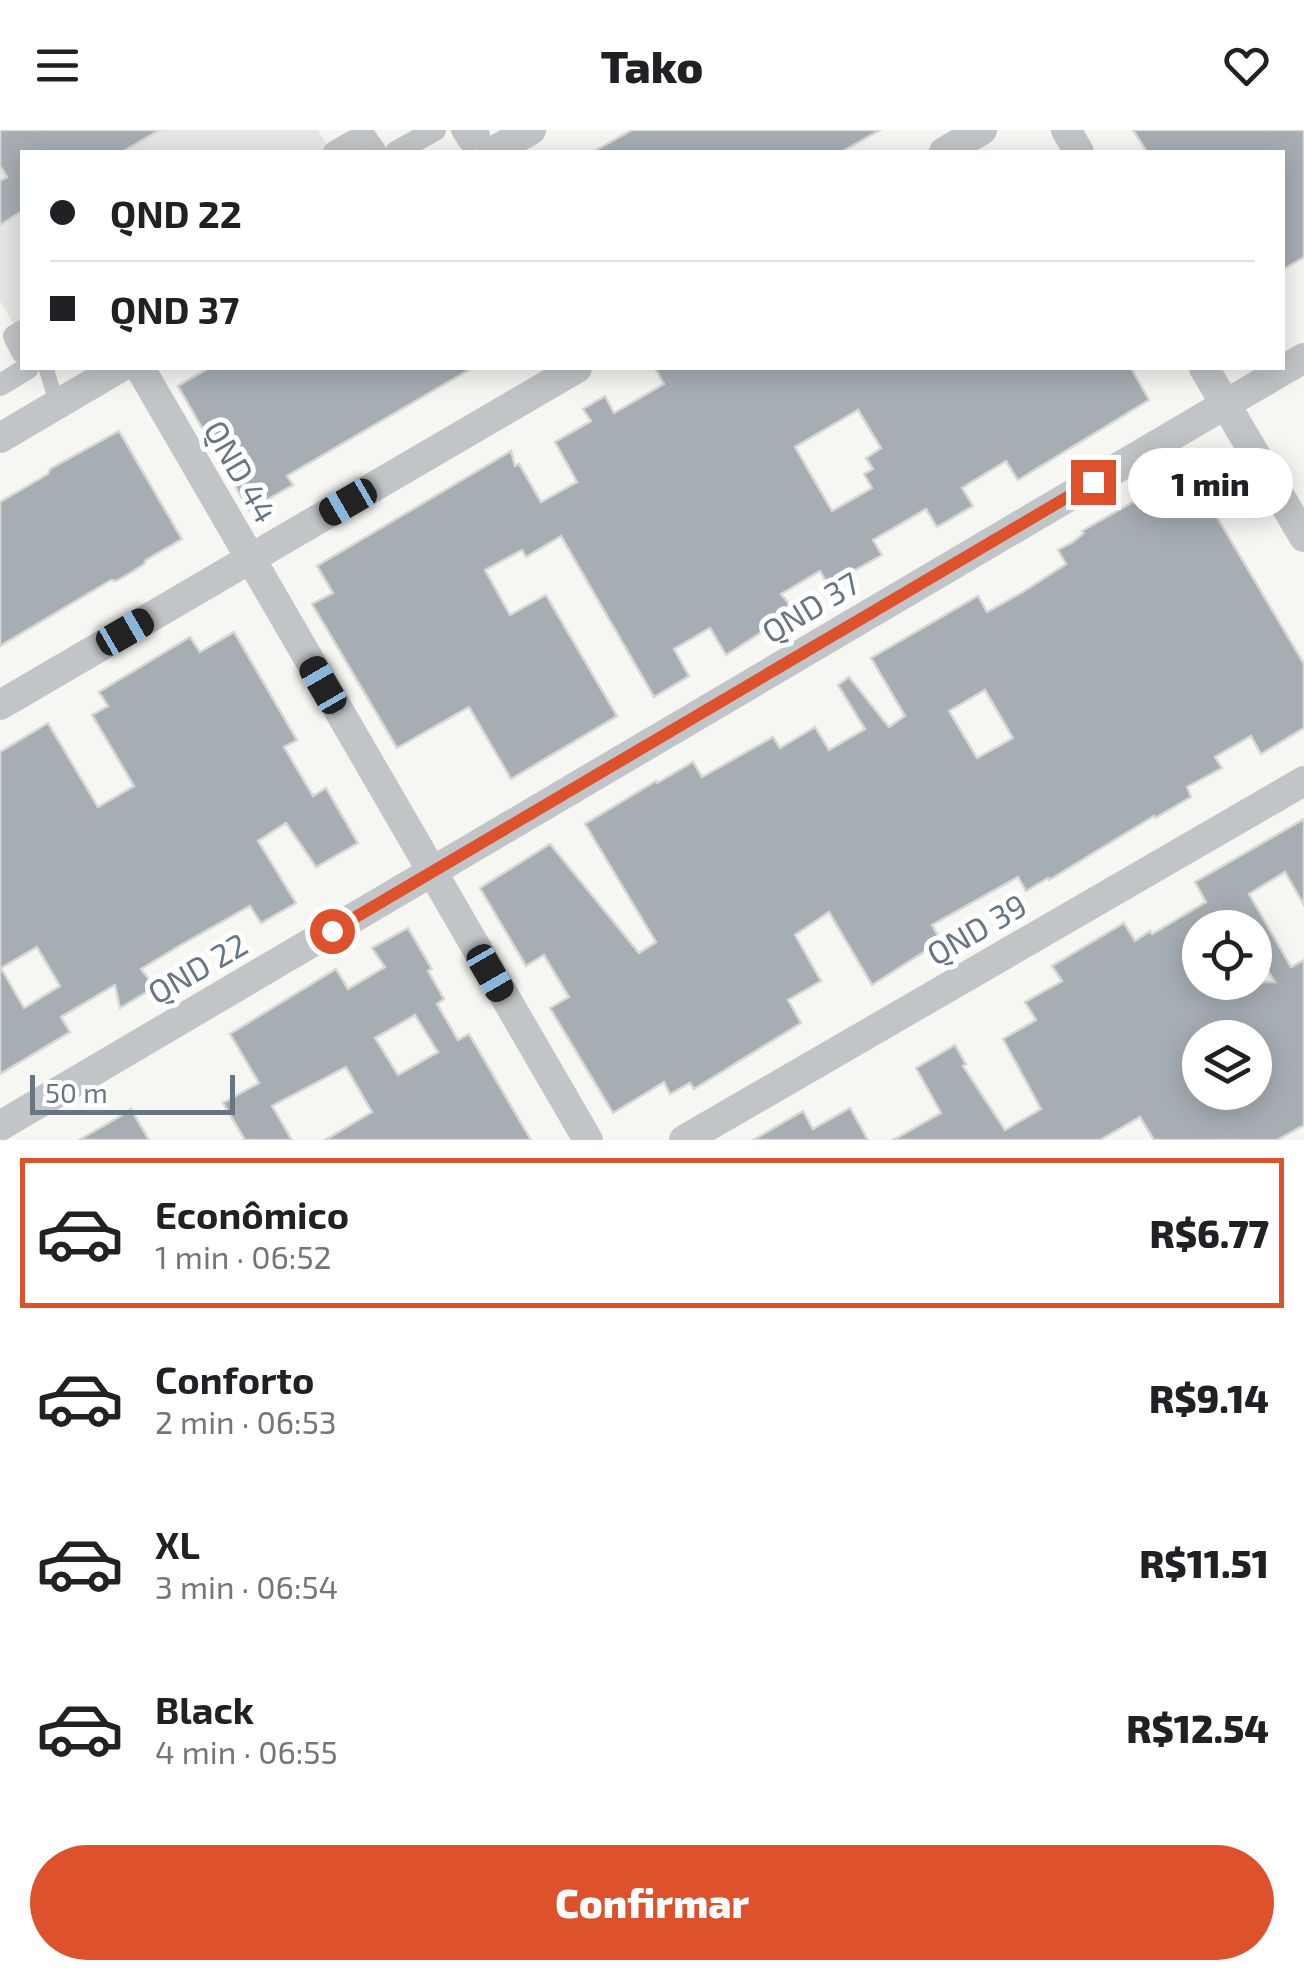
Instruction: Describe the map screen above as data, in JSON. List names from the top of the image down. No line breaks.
{"streets":{"street":["QND 44","QND 37","QND 39","QND 22"]},"crossings":[["QND 44","QND 37"],["QND 44","QND 22"],["QND 37","QND 22"]],"scale_bar":"50 m","page":{"header":"Tako","banner":["QND 22","QND 37"],"bubble":"1 min","scale":"50 m","list":[{"name":"Econômico","note":"1 min · 06:52","value":"R$6.77"},{"name":"Conforto","note":"2 min · 06:53","value":"R$9.14"},{"name":"XL","note":"3 min · 06:54","value":"R$11.51"},{"name":"Black","note":"4 min · 06:55","value":"R$12.54"}],"buttons":"Confirmar"}}
